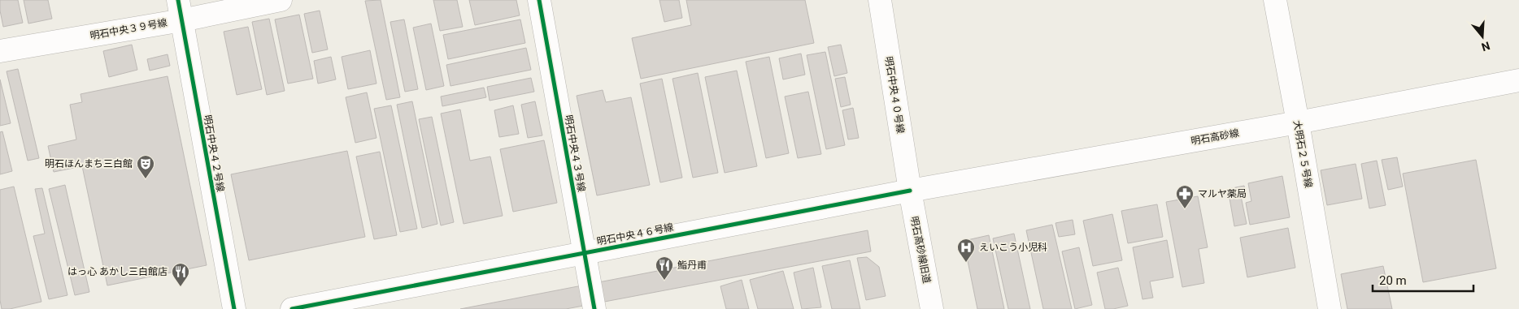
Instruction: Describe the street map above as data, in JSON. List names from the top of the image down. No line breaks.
{"streets":{"street":["明石中央３９号線","明石中央４０号線","明石高砂線","明石中央４２号線","明石中央４３号線","大明石２５号線","明石中央４６号線","明石高砂線旧道"]},"crossings":[["明石中央３９号線","明石中央４２号線"],["明石中央４０号線","明石高砂線"],["明石中央４０号線","明石中央４６号線"],["明石中央４０号線","明石高砂線旧道"],["明石高砂線","大明石２５号線"],["明石高砂線","明石中央４６号線"],["明石高砂線","明石高砂線旧道"],["明石中央４３号線","明石中央４６号線"],["明石中央４６号線","明石高砂線旧道"]],"places":{"theatre":["明石ほんまち三白館"],"pharmacy":["マルヤ薬局"],"hospital":["えいこう小児科"],"restaurant":["鮨丹甫","はっ心 あかし三白館店"]},"scale_bar":"20 m","north":"bottom"}
